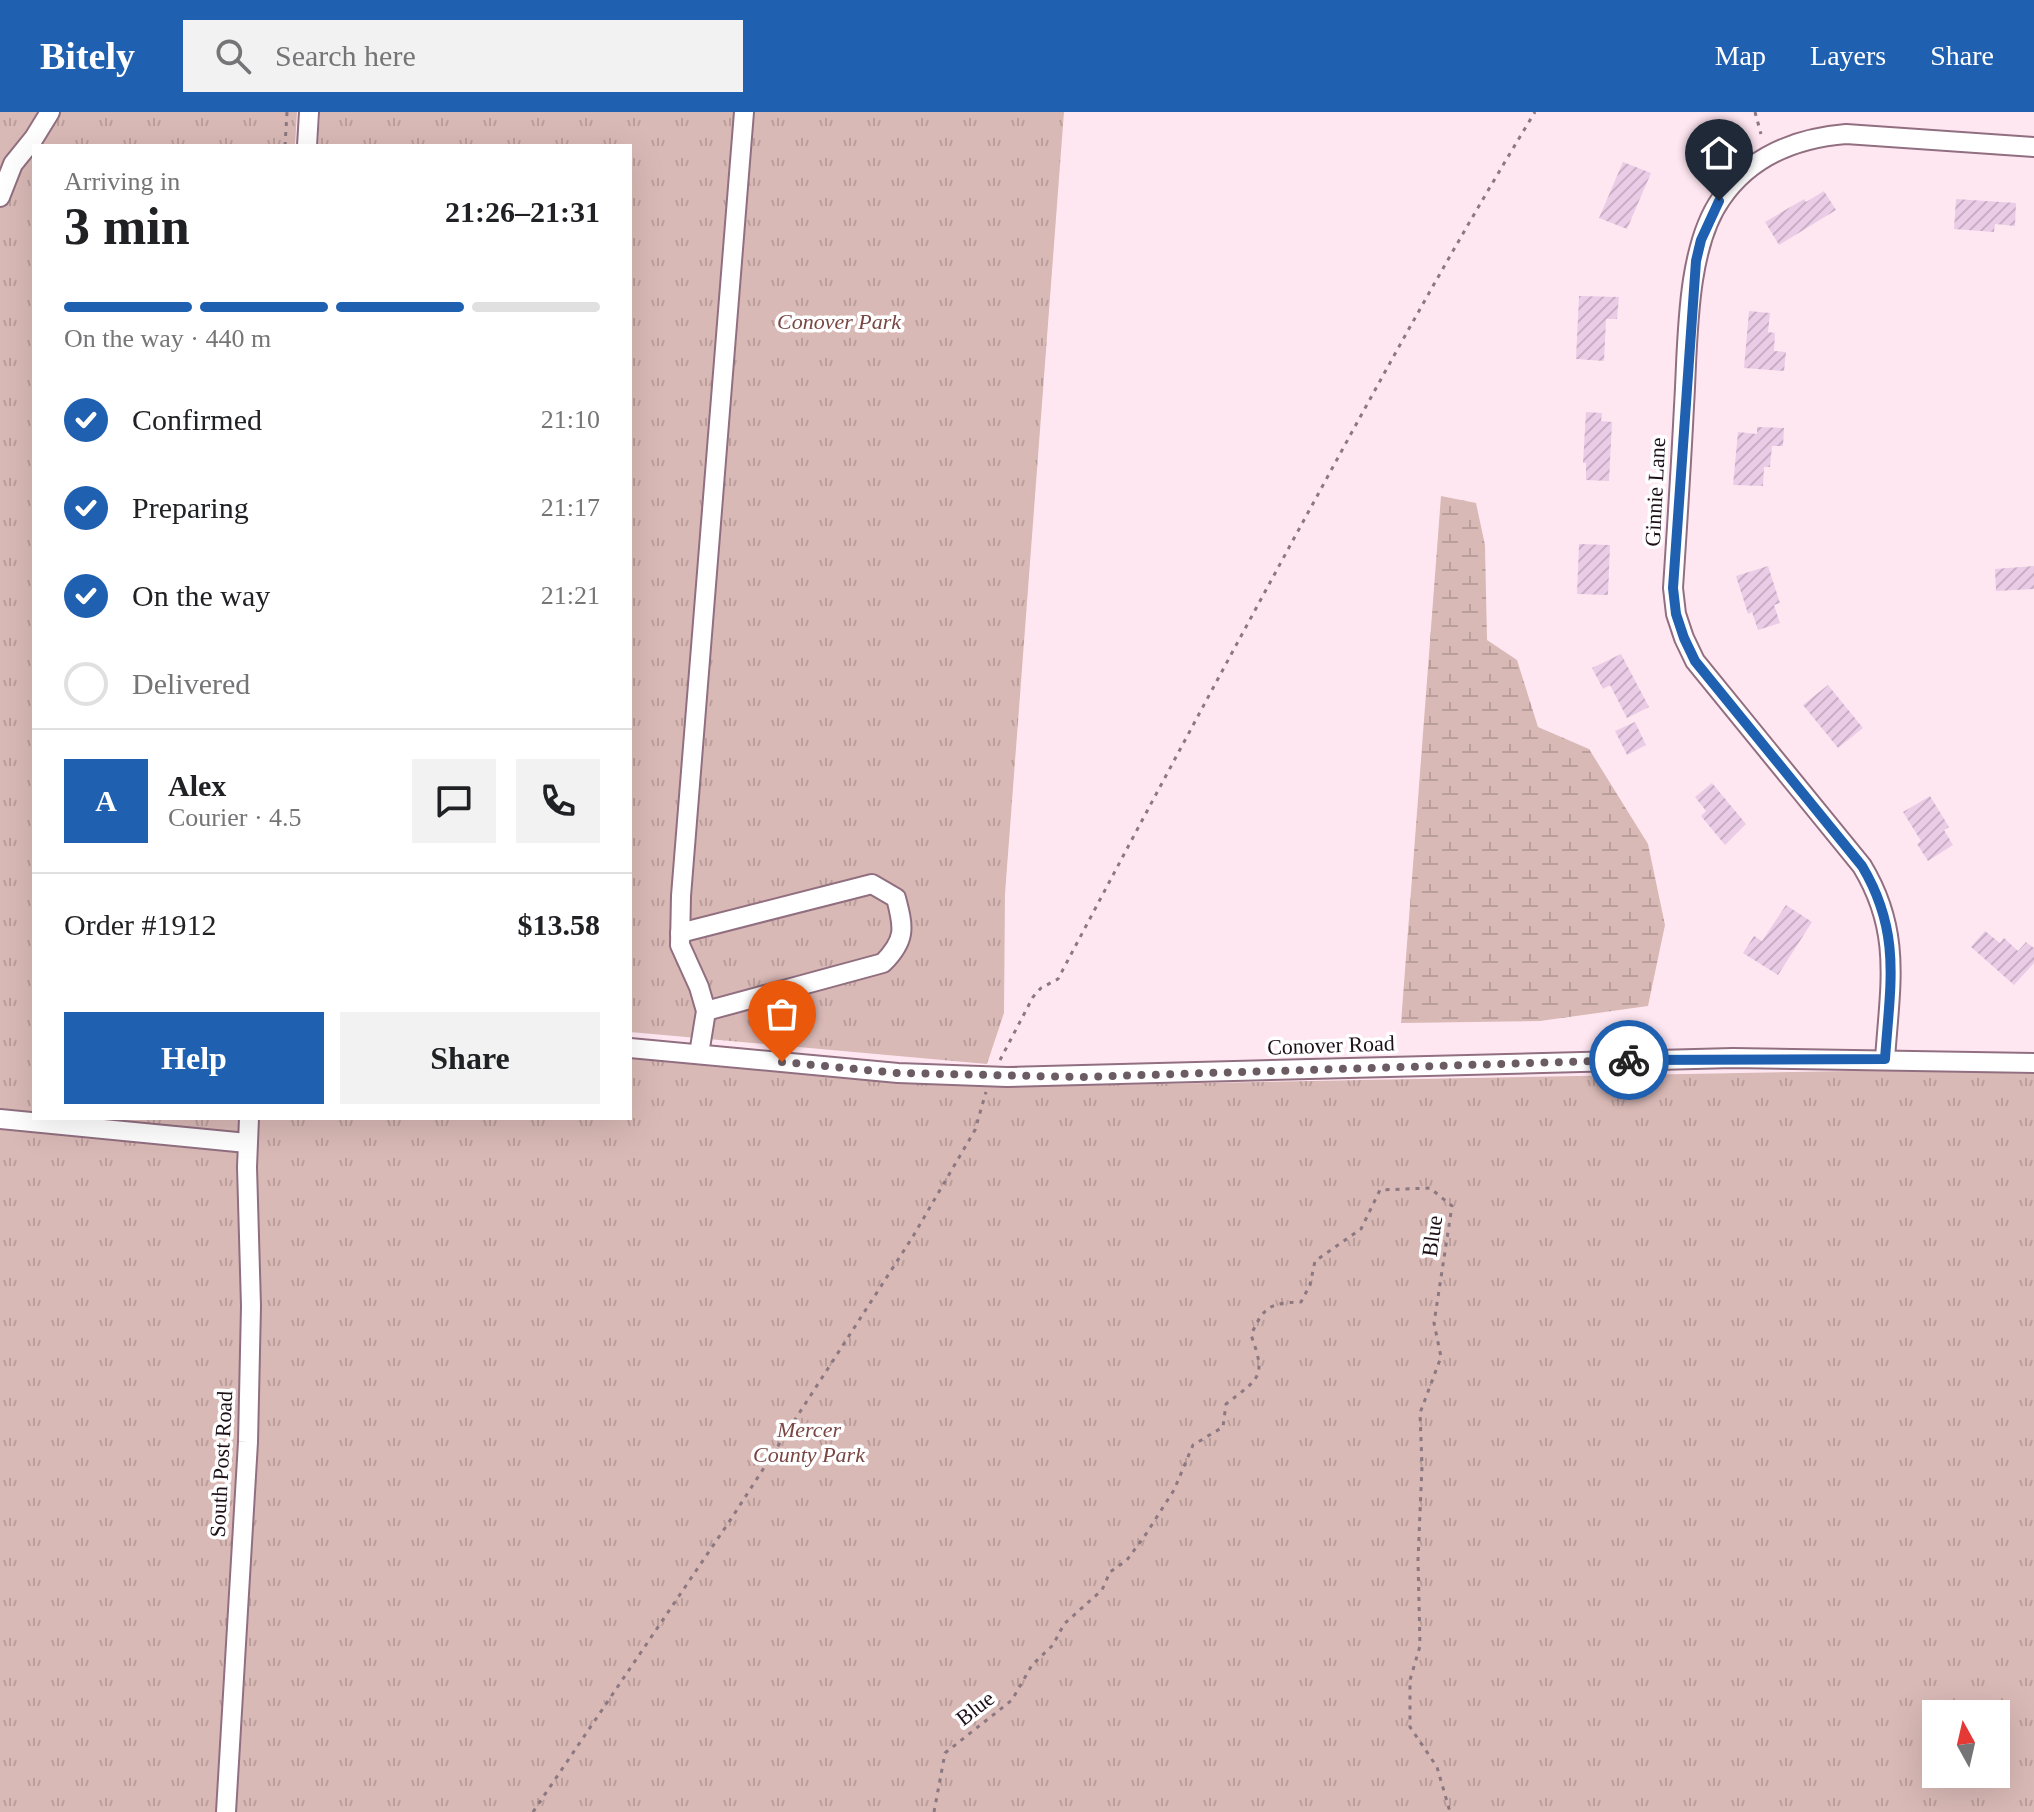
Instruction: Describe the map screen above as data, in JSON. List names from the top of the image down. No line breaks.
{"streets":{"street":["Ginnie Lane","Conover Road","South Post Road"],"path":["Blue"]},"crossings":[["Ginnie Lane","Conover Road"]],"parks":["Conover Park","Mercer County Park"],"north":"top","page":{"header":"Bitely","search":"Search here","nav":["Map","Layers","Share"],"heading":["3 min","Arriving in","21:26–21:31"],"panel":["Alex","Courier · 4.5","Order #1912","$13.58"],"bar":"On the way · 440 m","list":[["Confirmed","21:10"],["Preparing","21:17"],["On the way","21:21"],"Delivered"],"round":"A","buttons":["Help","Share"]}}
